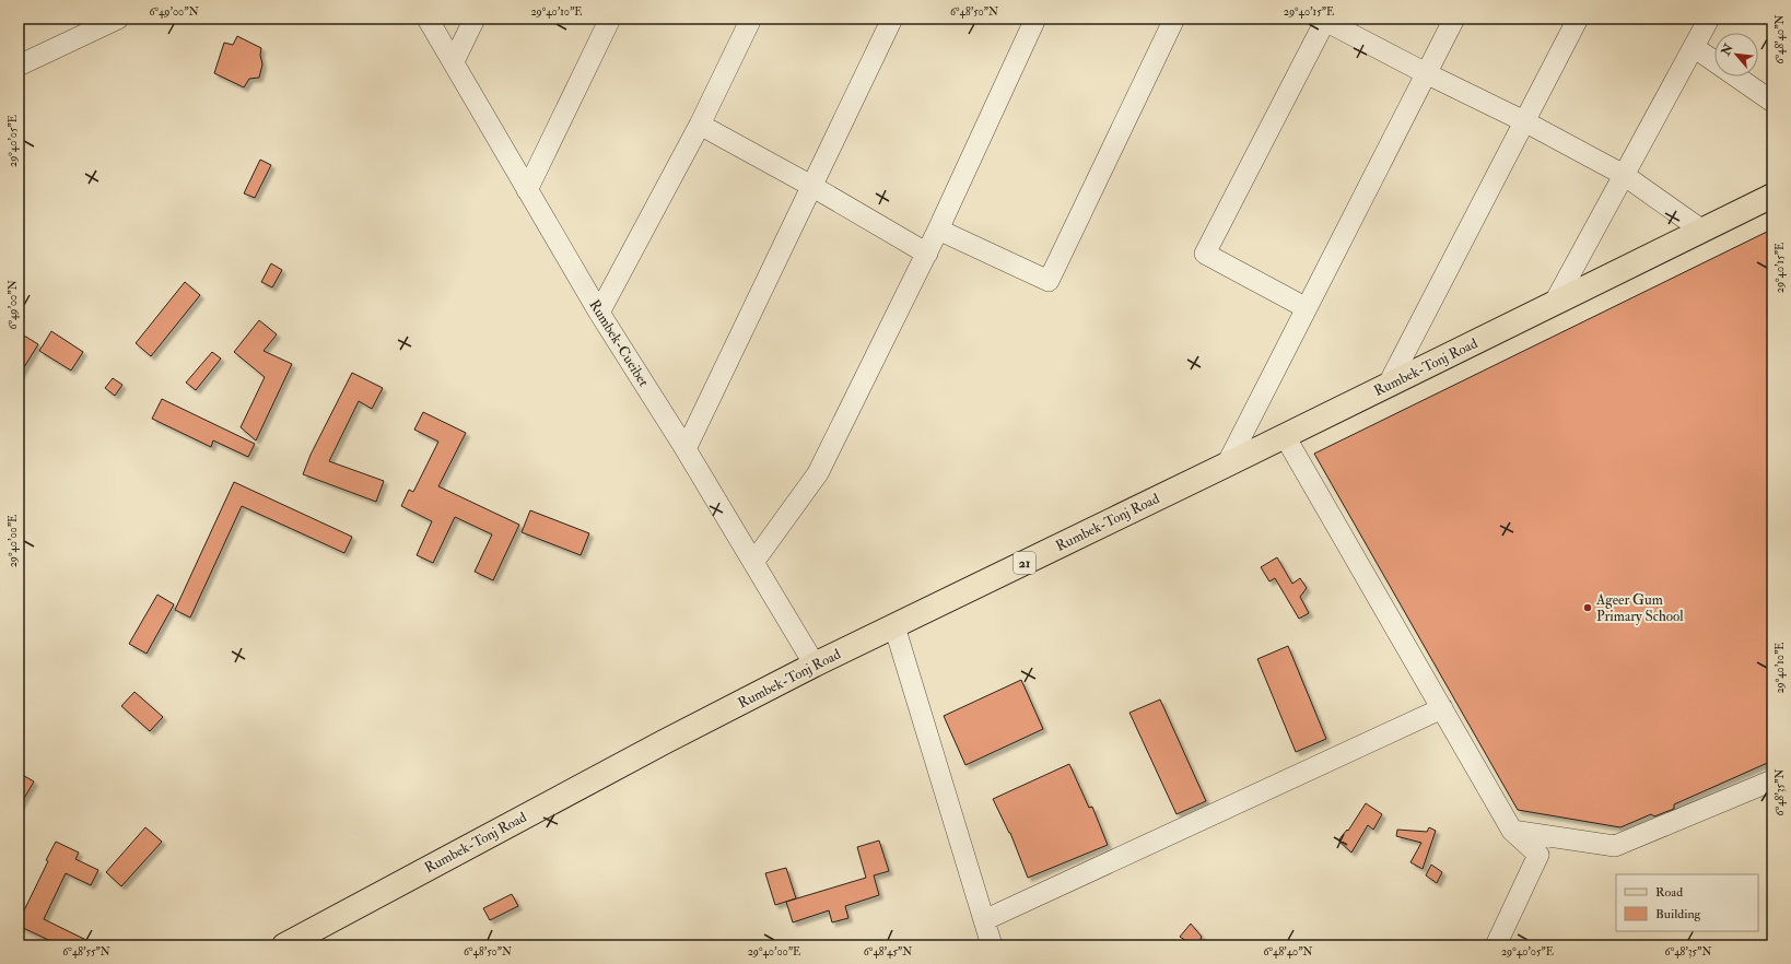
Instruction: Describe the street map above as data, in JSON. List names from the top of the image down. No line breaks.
{"streets":{"main road":["Rumbek-Tonj Road","21"],"street":["Rumbek-Cueibet"]},"crossings":[["Rumbek-Cueibet","Rumbek-Tonj Road"]],"places":["Ageer Gum Primary School"],"legend":["Road","Building"],"north":"top left","coordinates":["6°49'00\"N","29°40'10\"E","6°48'50\"N","29°40'15\"E","6°48'40\"N","29°40'05\"E","29°40'00\"E","6°48'35\"N","6°48'55\"N","6°48'45\"N"]}
